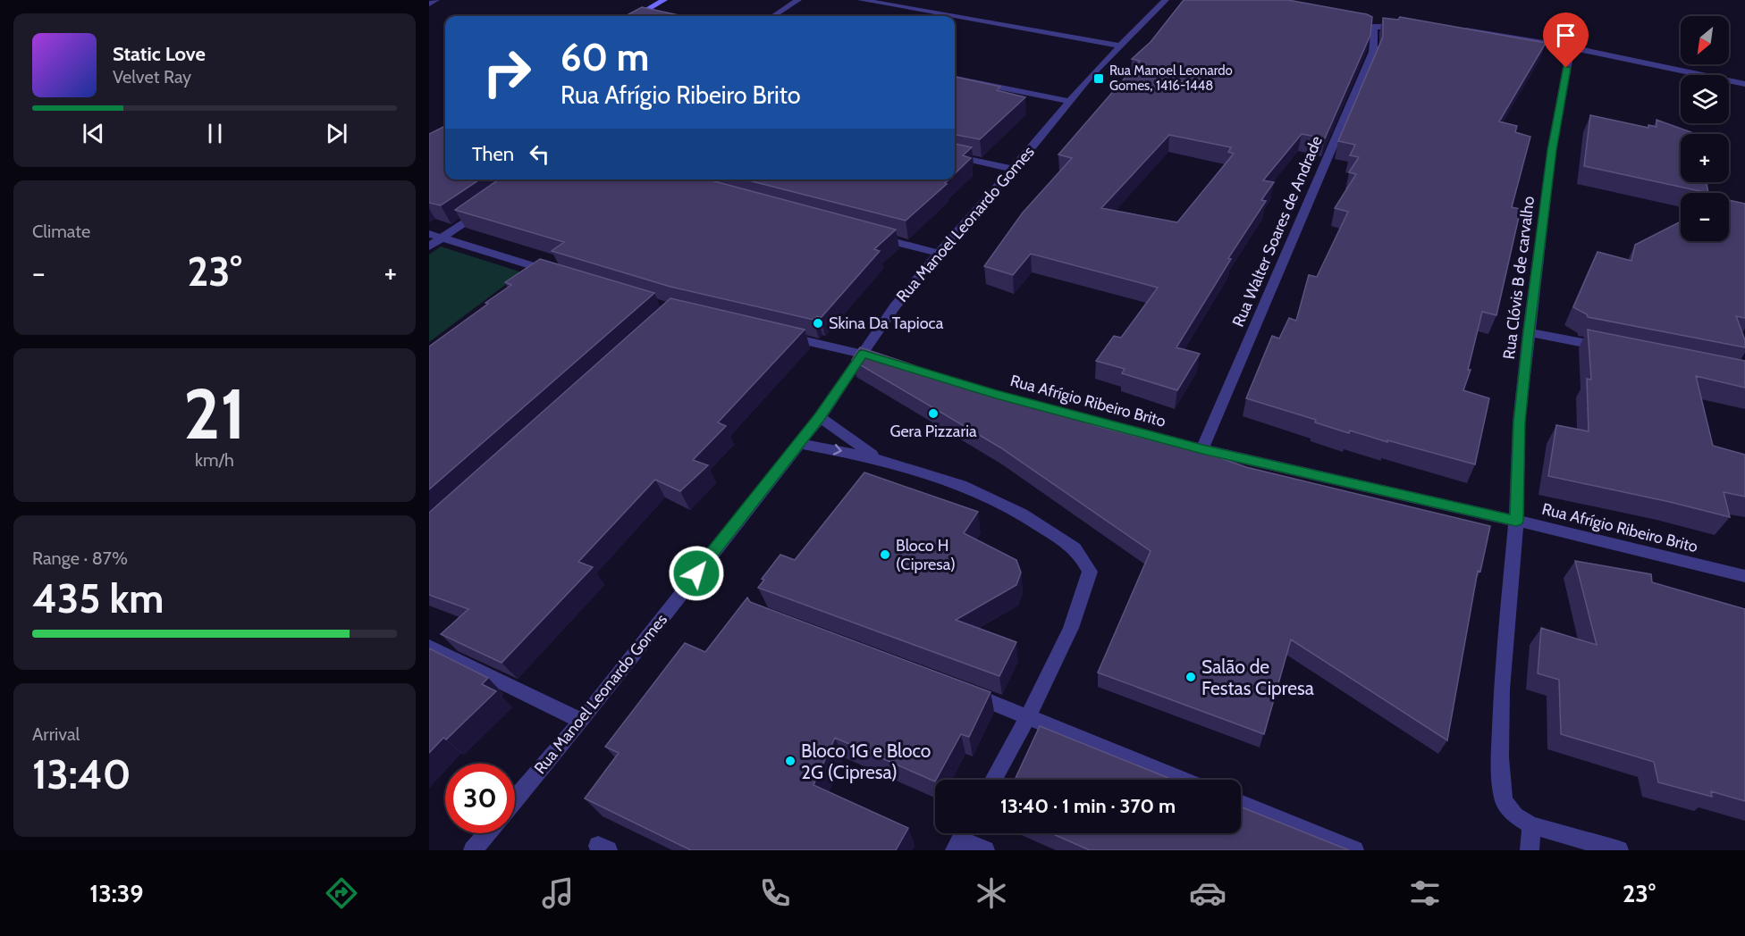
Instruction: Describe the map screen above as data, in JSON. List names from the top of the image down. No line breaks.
{"streets":{"street":["Rua Manoel Leonardo Gomes","Rua Walter Soares de Andrade","Rua Clóvis B de carvalho","Rua Afrígio Ribeiro Brito"]},"crossings":[["Rua Walter Soares de Andrade","Rua Afrígio Ribeiro Brito"],["Rua Clóvis B de carvalho","Rua Afrígio Ribeiro Brito"]],"places":{"transit":["Rua Manoel Leonardo Gomes, 1416-1448"],"other":["Skina Da Tapioca","Gera Pizzaria","Bloco H (Cipresa)","Salão de Festas Cipresa","Bloco 1G e Bloco 2G (Cipresa)"]},"north":"bottom left","page":{"map_buttons":["+","−"],"turn":["60 m","Rua Afrígio Ribeiro Brito"],"song":["Static Love","Velvet Ray"],"then":"Then","tile":["Climate",["21","km/h"],["Range · 87%","435 km"],["Arrival","13:40"]],"heat":["−","23°","+"],"limit":"30","trip":"13:40 · 1 min · 370 m","tabs":["13:39","23°"]}}
